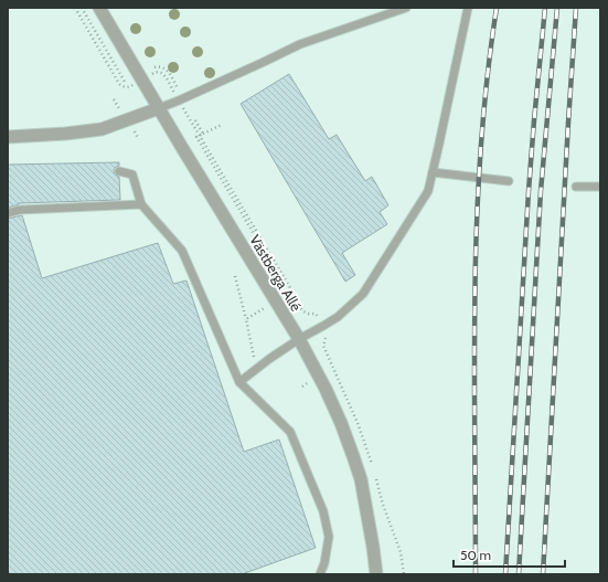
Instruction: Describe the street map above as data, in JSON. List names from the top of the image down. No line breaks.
{"streets":{"street":["Västberga Allé"]},"scale_bar":"50 m"}
